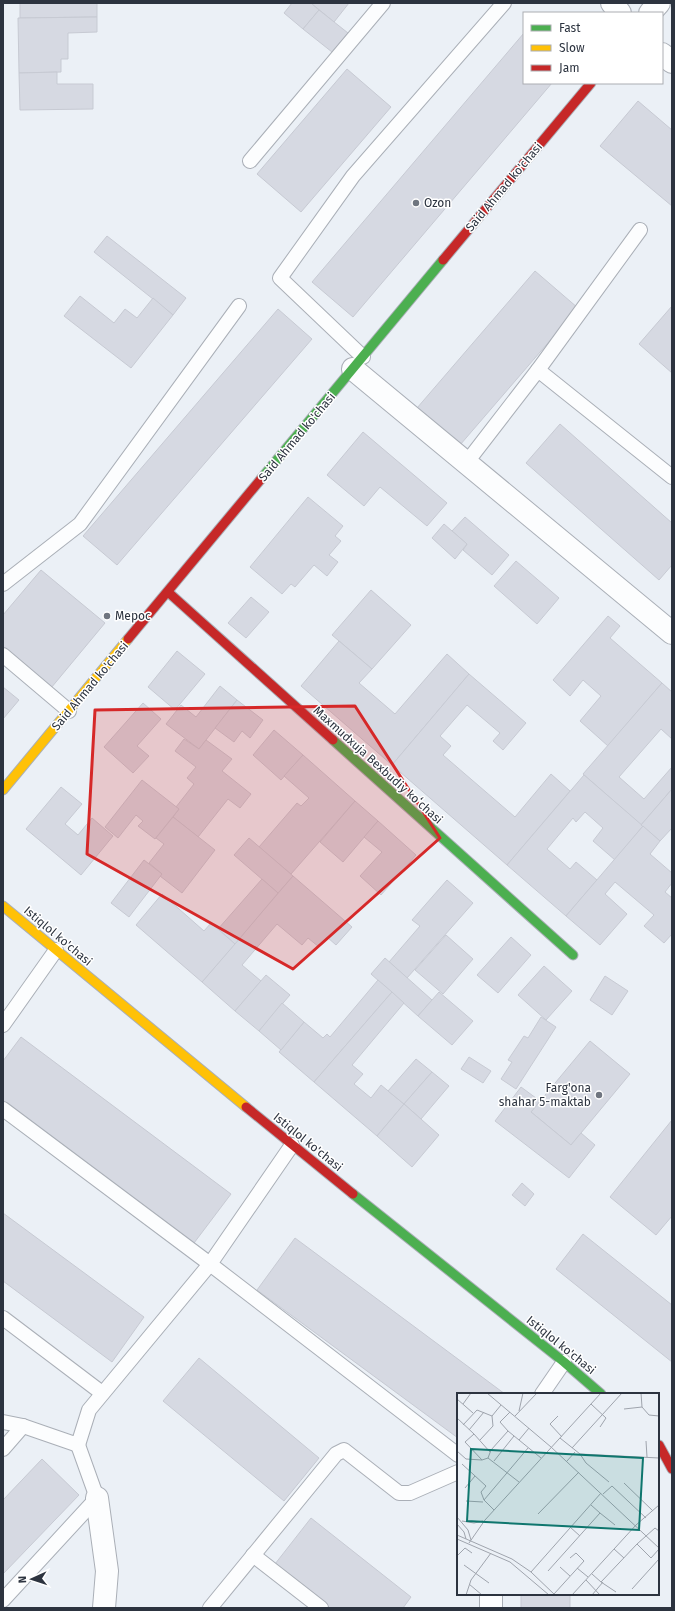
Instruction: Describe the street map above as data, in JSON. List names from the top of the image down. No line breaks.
{"streets":{"street":["Said Ahmad ko'chasi","Maxmudxuja Bexbudiy koʻchasi","Istiqlol ko'chasi"]},"crossings":[["Said Ahmad ko'chasi","Maxmudxuja Bexbudiy koʻchasi"]],"places":["Ozon","Мерос","Farg'ona shahar 5-maktab"],"legend":["Fast","Slow","Jam"],"north":"left"}
